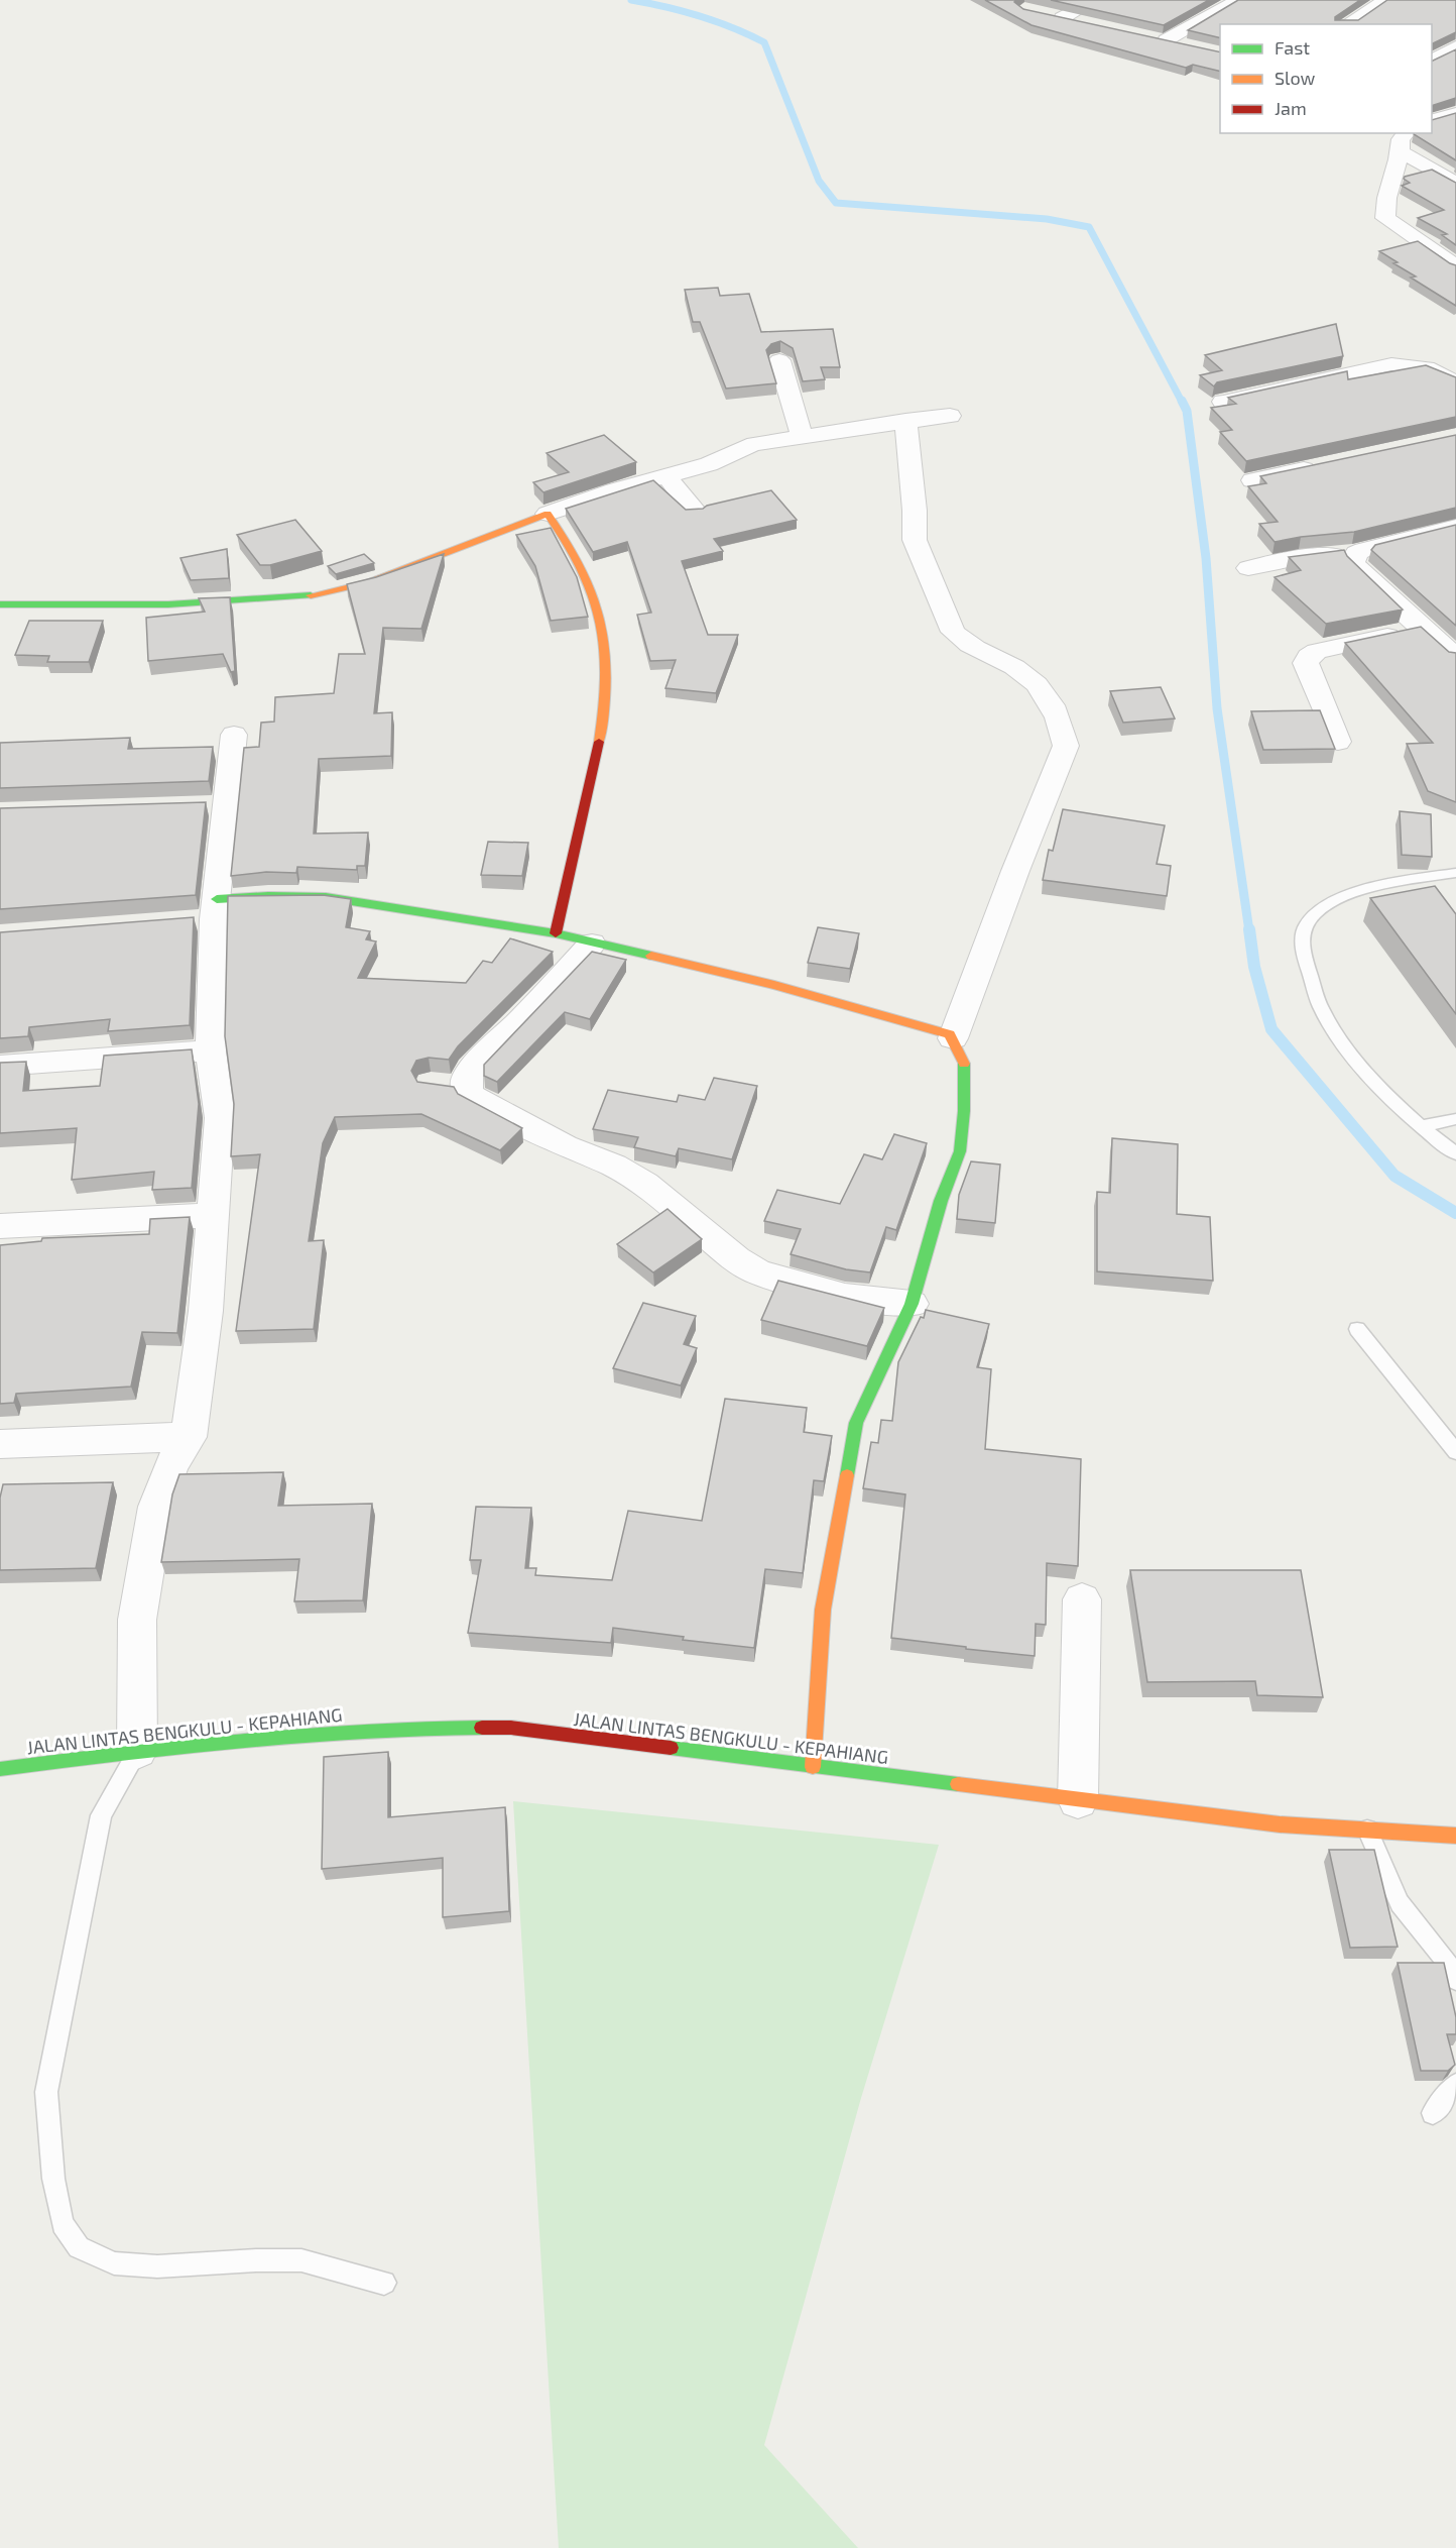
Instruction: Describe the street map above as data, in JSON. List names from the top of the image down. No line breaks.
{"streets":{"main road":["JALAN LINTAS BENGKULU - KEPAHIANG"]},"legend":["Fast","Slow","Jam"]}
